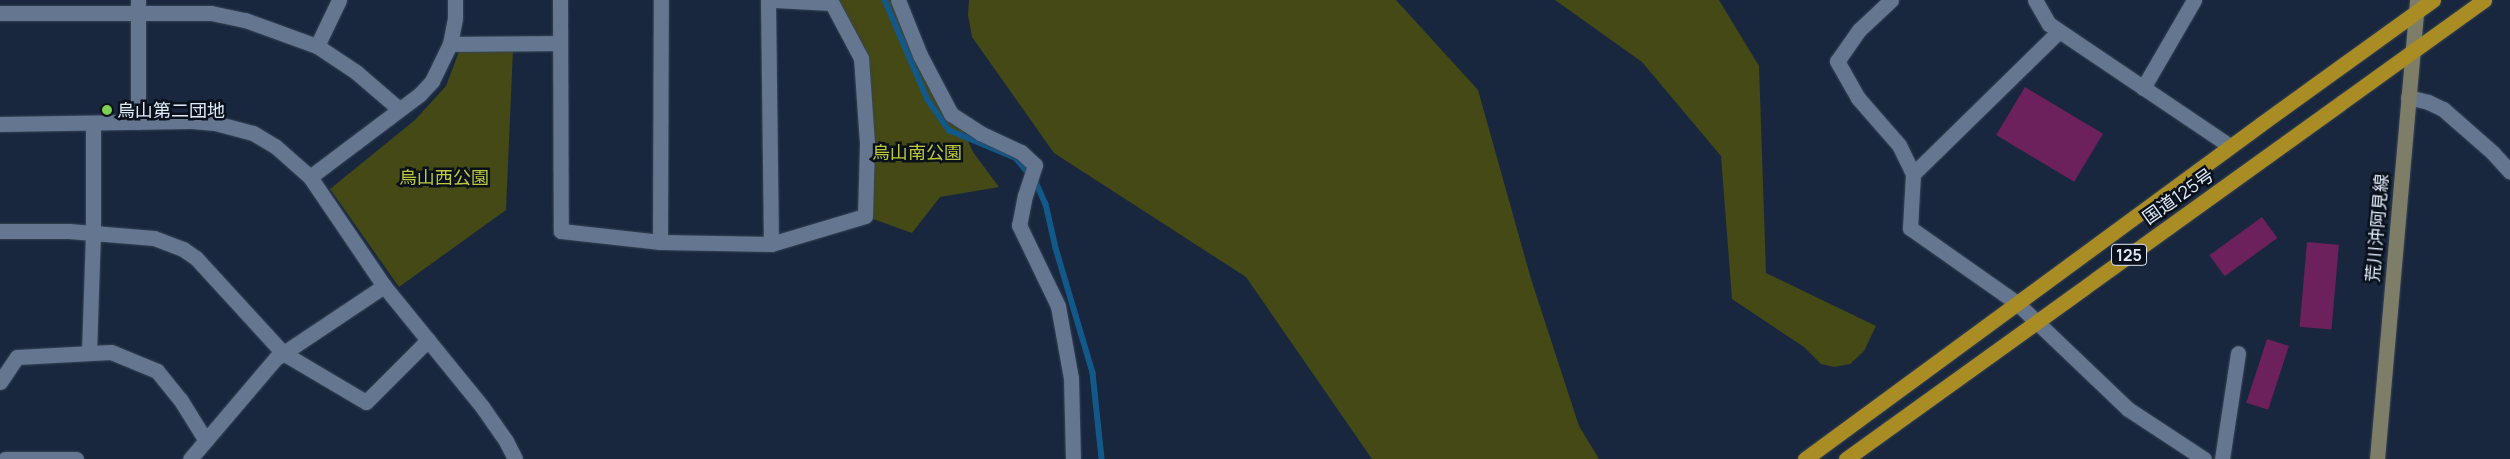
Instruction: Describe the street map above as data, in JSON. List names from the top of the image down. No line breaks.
{"streets":{"highway":["国道125号","125"],"main road":["荒川沖阿見線"]},"crossings":[["国道125号","荒川沖阿見線"]],"parks":["烏山南公園","烏山西公園"],"places":["烏山第二団地"]}
